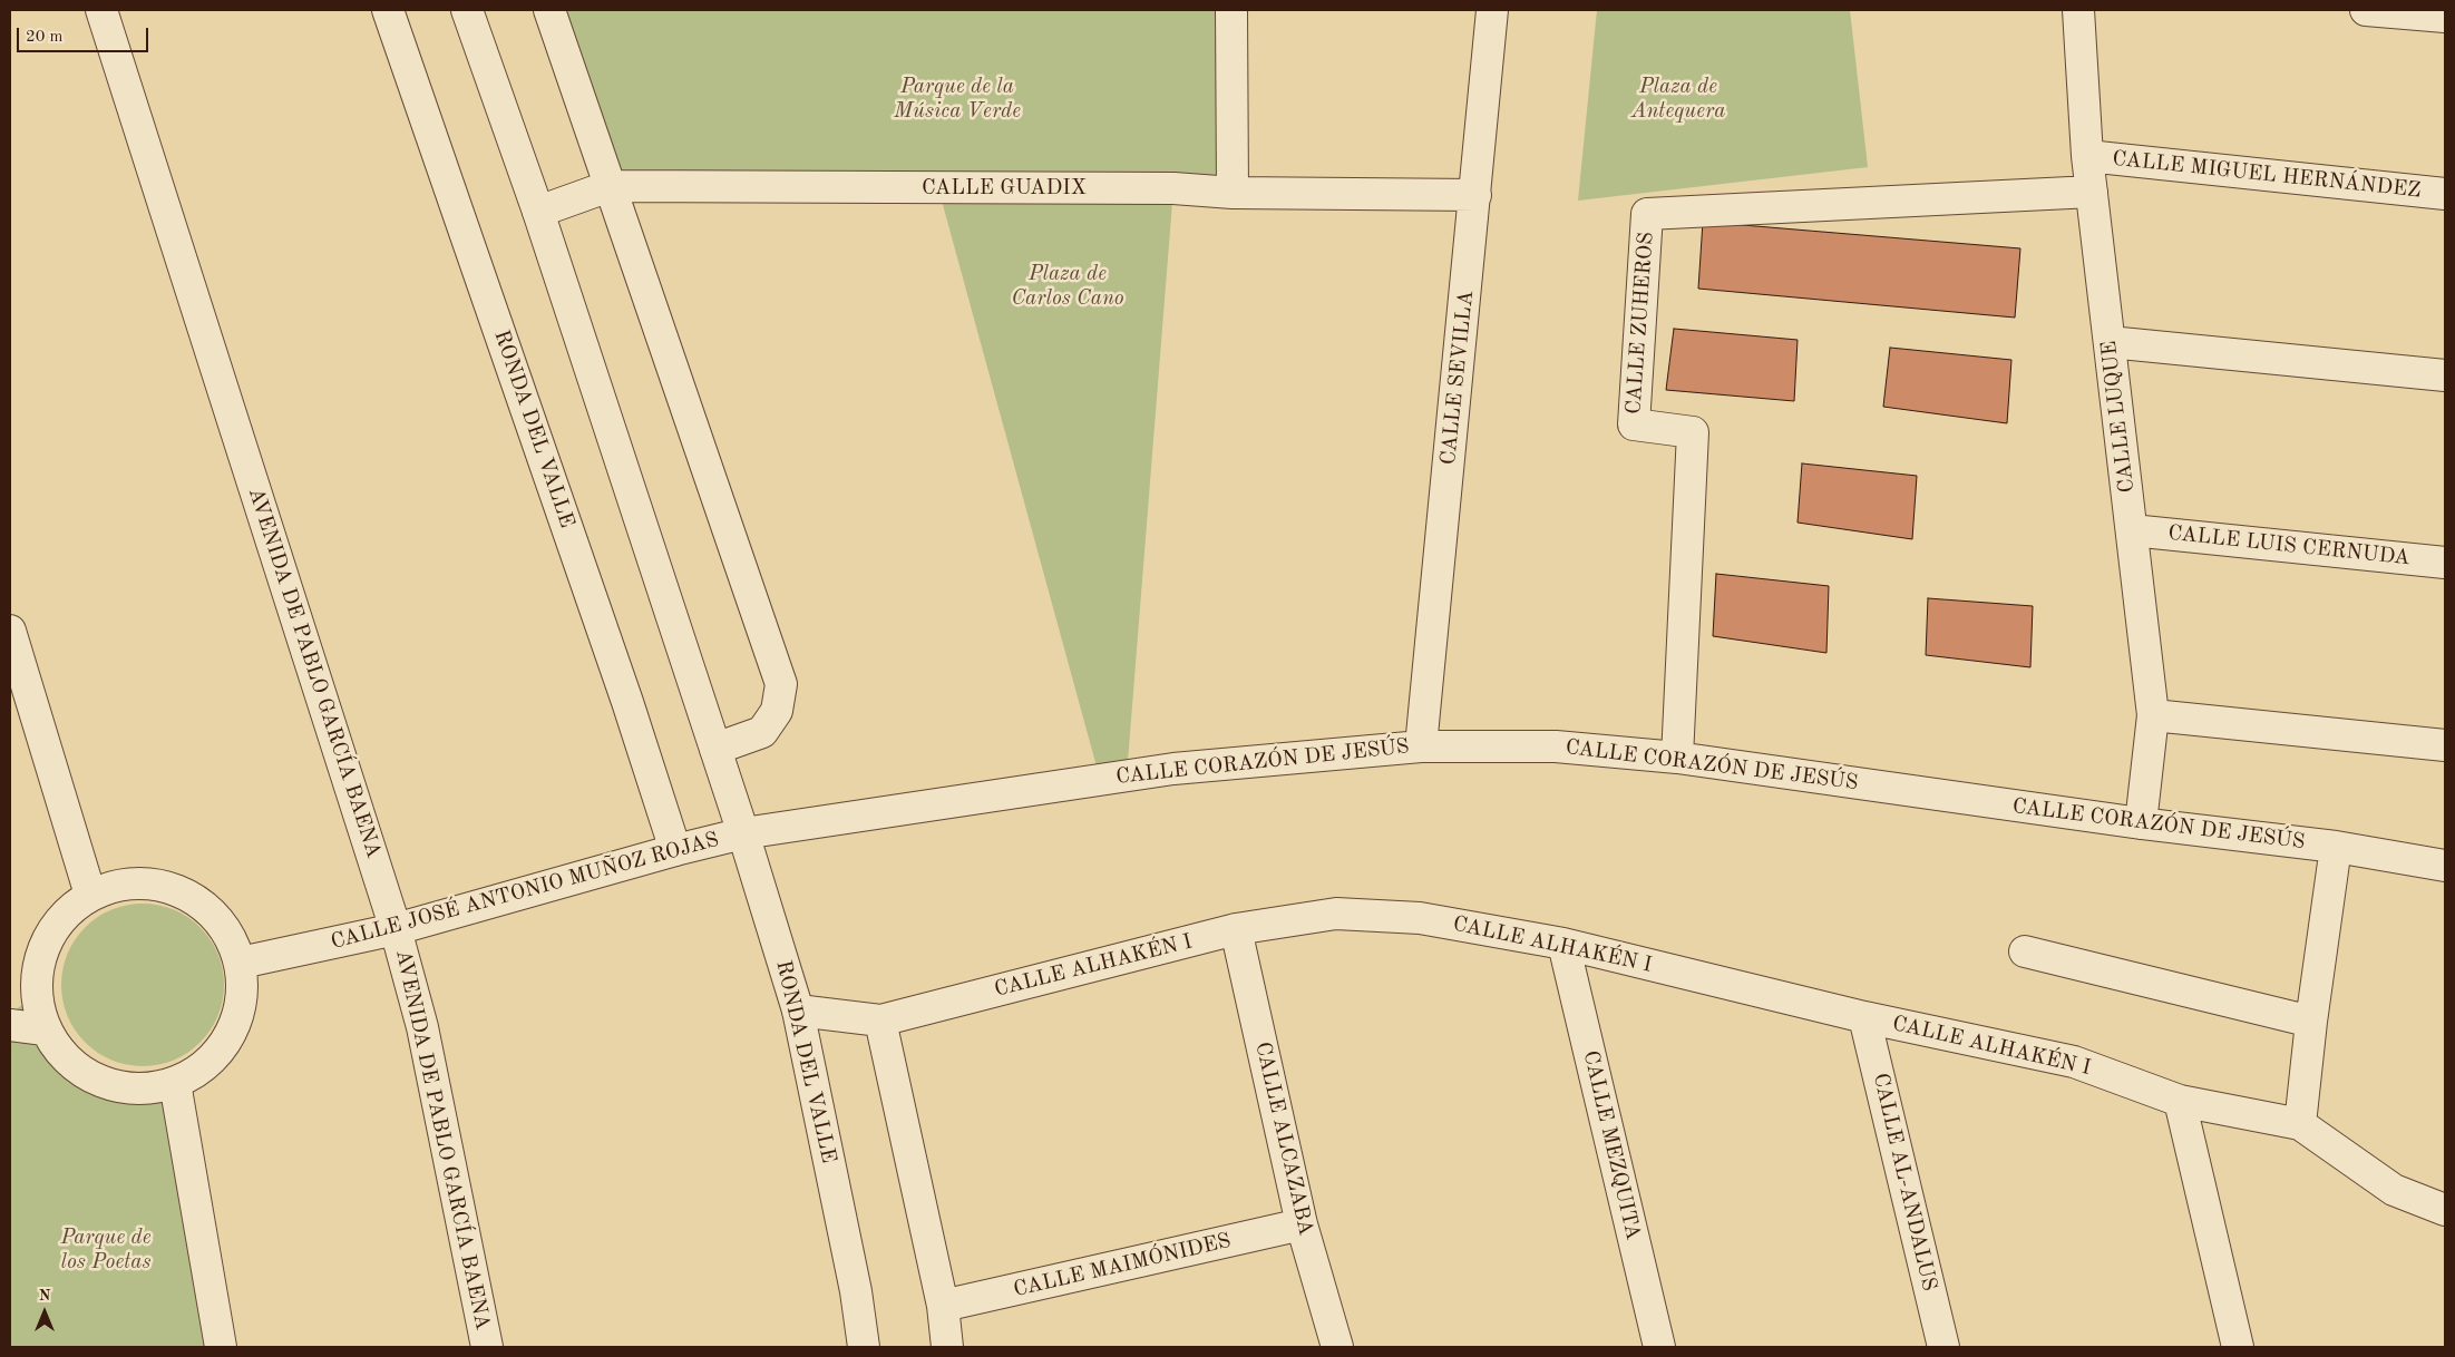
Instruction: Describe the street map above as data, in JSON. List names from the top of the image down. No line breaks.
{"streets":{"street":["CALLE MIGUEL HERNÁNDEZ","CALLE GUADIX","CALLE ZUHEROS","CALLE SEVILLA","CALLE LUQUE","RONDA DEL VALLE","CALLE LUIS CERNUDA","AVENIDA DE PABLO GARCÍA BAENA","CALLE CORAZÓN DE JESÚS","CALLE JOSÉ ANTONIO MUÑOZ ROJAS","CALLE ALHAKÉN I","CALLE ALCAZABA","CALLE MEZQUITA","CALLE AL-ANDALUS","CALLE MAIMÓNIDES"]},"crossings":[["CALLE MIGUEL HERNÁNDEZ","CALLE LUQUE"],["CALLE GUADIX","CALLE SEVILLA"],["CALLE GUADIX","RONDA DEL VALLE"],["CALLE ZUHEROS","CALLE LUQUE"],["CALLE ZUHEROS","CALLE CORAZÓN DE JESÚS"],["CALLE SEVILLA","CALLE CORAZÓN DE JESÚS"],["CALLE LUQUE","CALLE LUIS CERNUDA"],["CALLE LUQUE","CALLE CORAZÓN DE JESÚS"],["RONDA DEL VALLE","CALLE CORAZÓN DE JESÚS"],["RONDA DEL VALLE","CALLE JOSÉ ANTONIO MUÑOZ ROJAS"],["RONDA DEL VALLE","CALLE ALHAKÉN I"],["AVENIDA DE PABLO GARCÍA BAENA","CALLE JOSÉ ANTONIO MUÑOZ ROJAS"],["CALLE CORAZÓN DE JESÚS","CALLE JOSÉ ANTONIO MUÑOZ ROJAS"],["CALLE ALHAKÉN I","CALLE ALCAZABA"],["CALLE ALHAKÉN I","CALLE MEZQUITA"],["CALLE ALHAKÉN I","CALLE AL-ANDALUS"],["CALLE ALCAZABA","CALLE MAIMÓNIDES"]],"parks":["Parque de la Música Verde","Plaza de Antequera","Plaza de Carlos Cano","Parque de los Poetas"],"scale_bar":"20 m","north":"top"}
